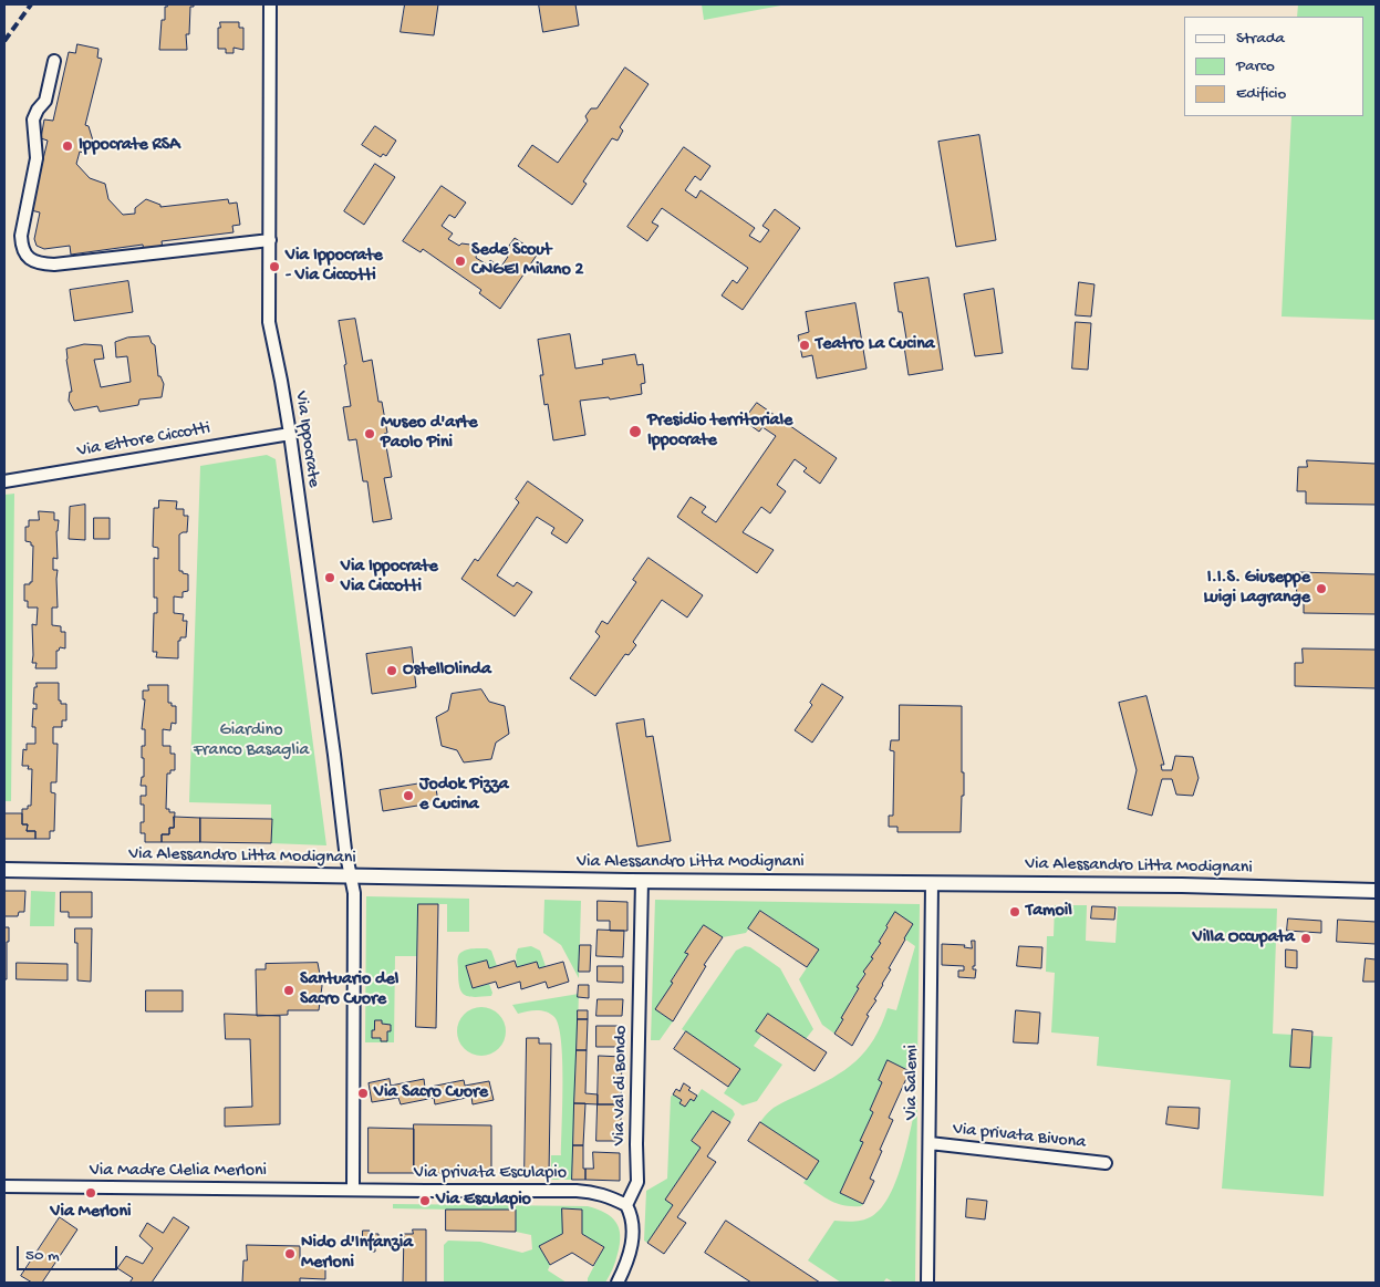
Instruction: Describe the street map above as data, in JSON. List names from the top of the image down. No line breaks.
{"streets":{"street":["Via Ippocrate","Via Ettore Ciccotti","Via Alessandro Litta Modignani","Via Salemi","Via Val di Bondo","Via privata Bivona","Via Madre Clelia Merloni","Via privata Esculapio"]},"crossings":[["Via Ippocrate","Via Ettore Ciccotti"],["Via Ippocrate","Via Alessandro Litta Modignani"],["Via Ippocrate","Via Madre Clelia Merloni"],["Via Ippocrate","Via privata Esculapio"],["Via Alessandro Litta Modignani","Via Salemi"],["Via Alessandro Litta Modignani","Via Val di Bondo"],["Via Salemi","Via privata Bivona"],["Via Val di Bondo","Via privata Esculapio"],["Via Madre Clelia Merloni","Via privata Esculapio"]],"parks":["Giardino Franco Basaglia"],"places":["Ippocrate RSA","Sede Scout CNGEI Milano 2","Via Ippocrate - Via Ciccotti","Teatro La Cucina","Presidio territoriale Ippocrate","Museo d'arte Paolo Pini","Via Ippocrate Via Ciccotti","I.I.S. Giuseppe Luigi Lagrange","OstellOlinda","Jodok Pizza e Cucina","Tamoil","Villa Occupata","Santuario del Sacro Cuore","Via Sacro Cuore","Via Merloni","Via Esculapio","Nido d'Infanzia Merloni"],"legend":["Strada","Parco","Edificio"],"scale_bar":"50 m"}
